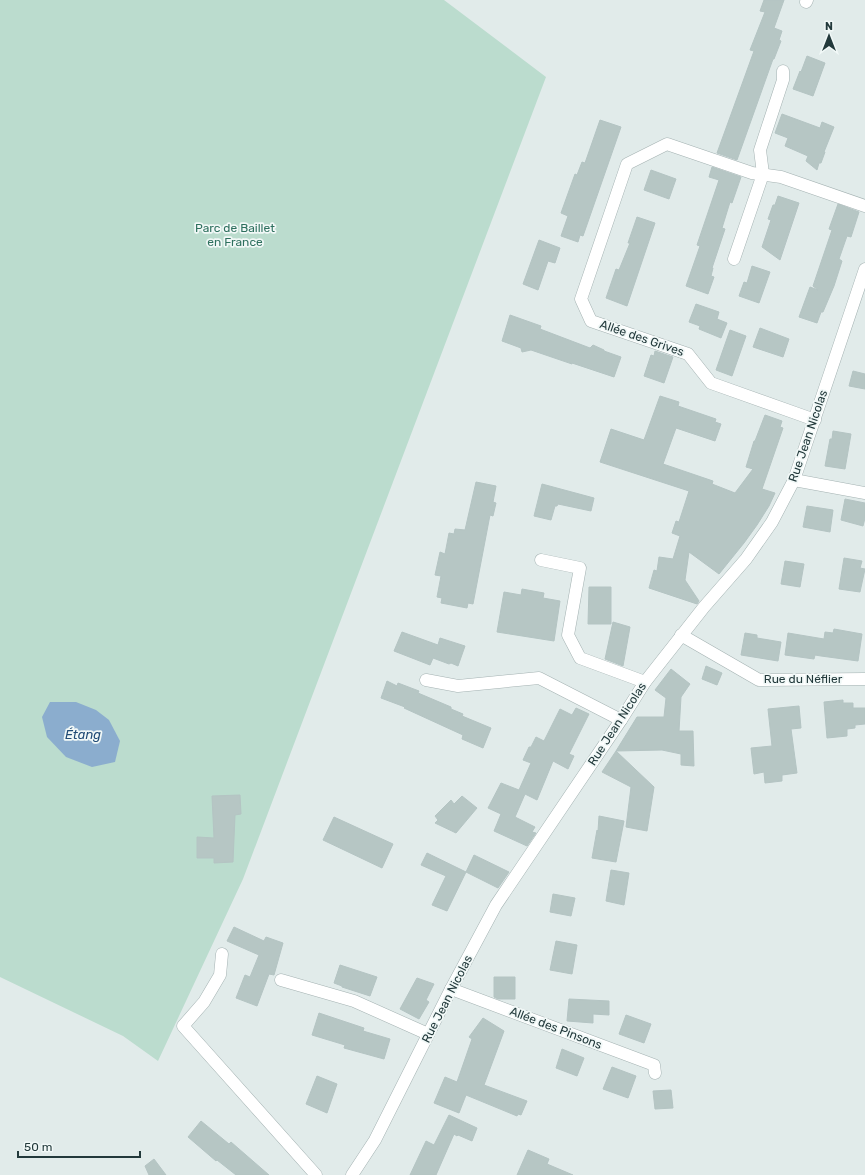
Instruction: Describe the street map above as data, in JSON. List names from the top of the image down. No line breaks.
{"streets":{"street":["Allée des Grives","Rue Jean Nicolas","Rue du Néflier","Allée des Pinsons"]},"crossings":[["Allée des Grives","Rue Jean Nicolas"],["Rue Jean Nicolas","Rue du Néflier"],["Rue Jean Nicolas","Allée des Pinsons"]],"water":["Étang"],"parks":["Parc de Baillet en France"],"scale_bar":"50 m","north":"top"}
